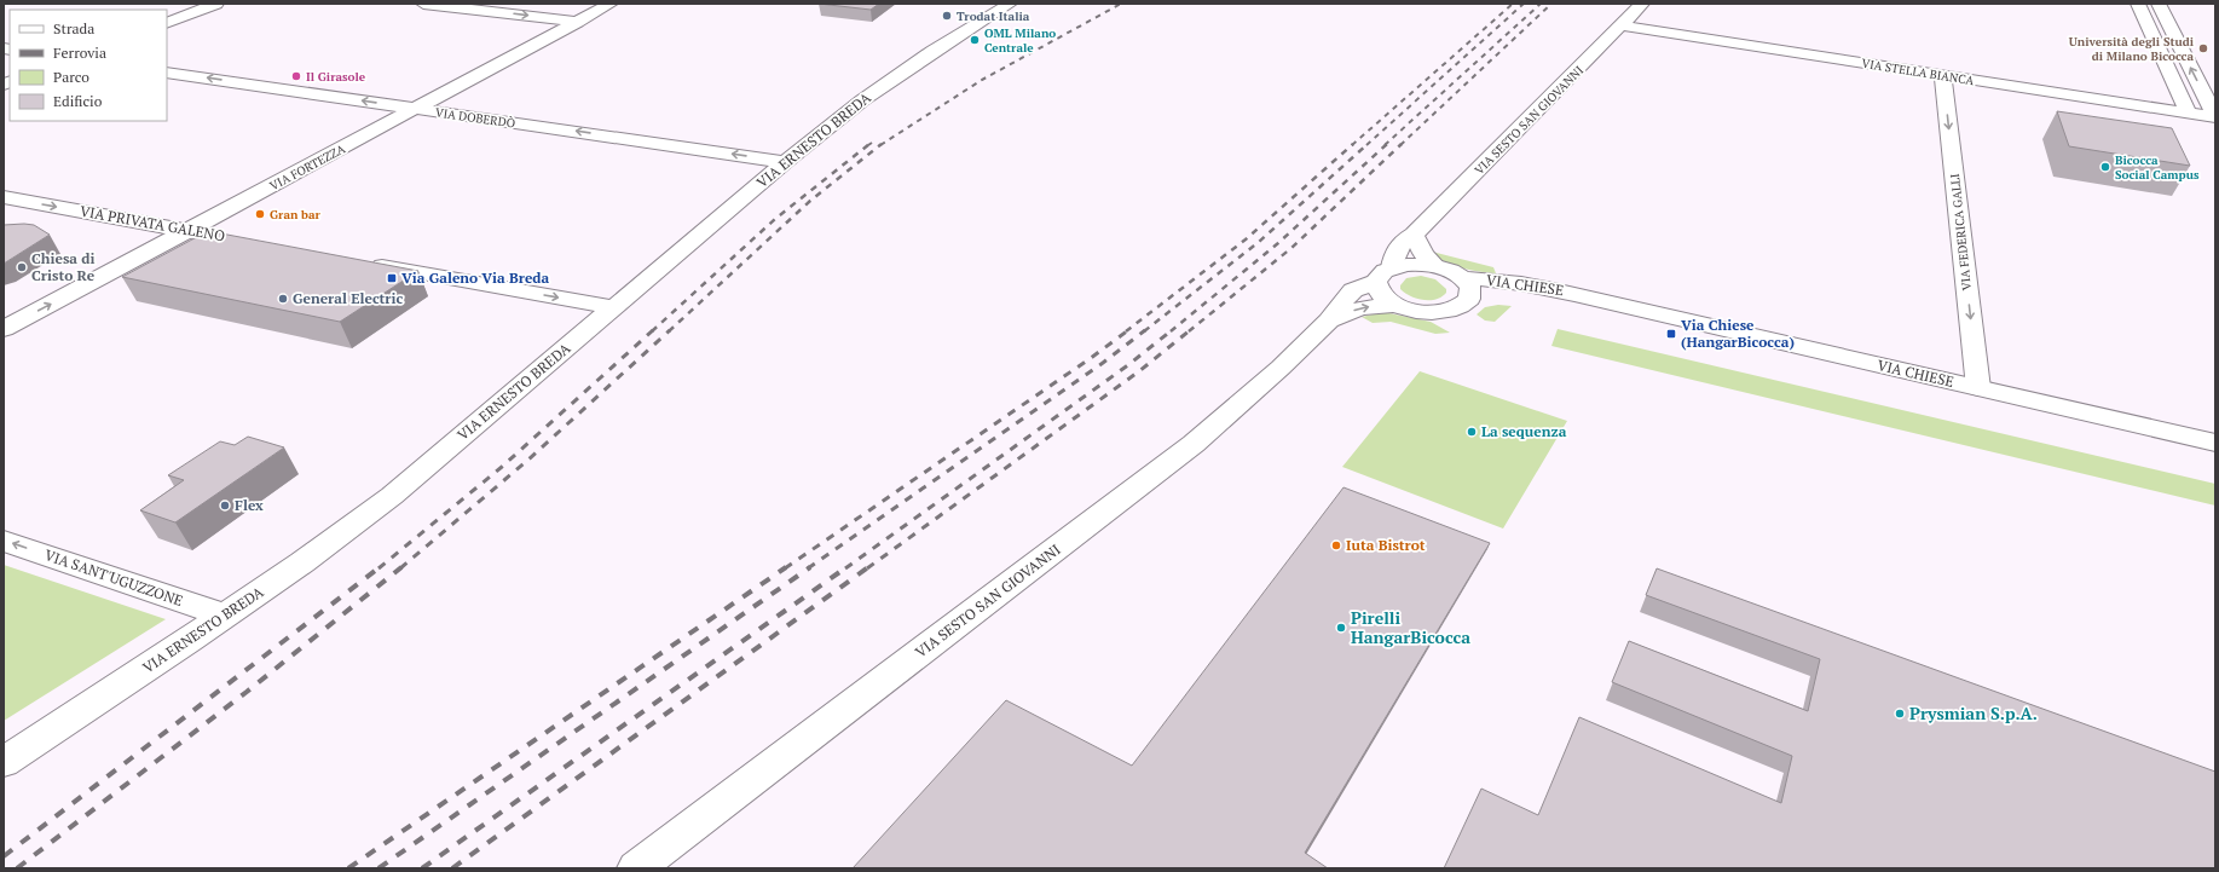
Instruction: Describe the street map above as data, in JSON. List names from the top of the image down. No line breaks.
{"streets":{"street":["VIA STELLA BIANCA","VIA DOBERDÒ","VIA SESTO SAN GIOVANNI","VIA ERNESTO BREDA","VIA FORTEZZA","VIA PRIVATA GALENO","VIA FEDERICA GALLI","VIA CHIESE","VIA SANT'UGUZZONE"]},"crossings":[["VIA STELLA BIANCA","VIA SESTO SAN GIOVANNI"],["VIA STELLA BIANCA","VIA FEDERICA GALLI"],["VIA DOBERDÒ","VIA ERNESTO BREDA"],["VIA DOBERDÒ","VIA FORTEZZA"],["VIA SESTO SAN GIOVANNI","VIA CHIESE"],["VIA ERNESTO BREDA","VIA SANT'UGUZZONE"],["VIA FORTEZZA","VIA PRIVATA GALENO"],["VIA FEDERICA GALLI","VIA CHIESE"]],"one_way":["VIA PRIVATA GALENO","VIA FEDERICA GALLI","VIA SANT'UGUZZONE"],"places":{"other":["Trodat Italia","OML Milano Centrale","Università degli Studi di Milano Bicocca","Il Girasole","Bicocca Social Campus","Gran bar","Chiesa di Cristo Re","General Electric","La sequenza","Flex","Iuta Bistrot","Pirelli HangarBicocca","Prysmian S.p.A."],"transit":["Via Galeno Via Breda","Via Chiese (HangarBicocca)"]},"legend":["Strada","Ferrovia","Parco","Edificio"]}
